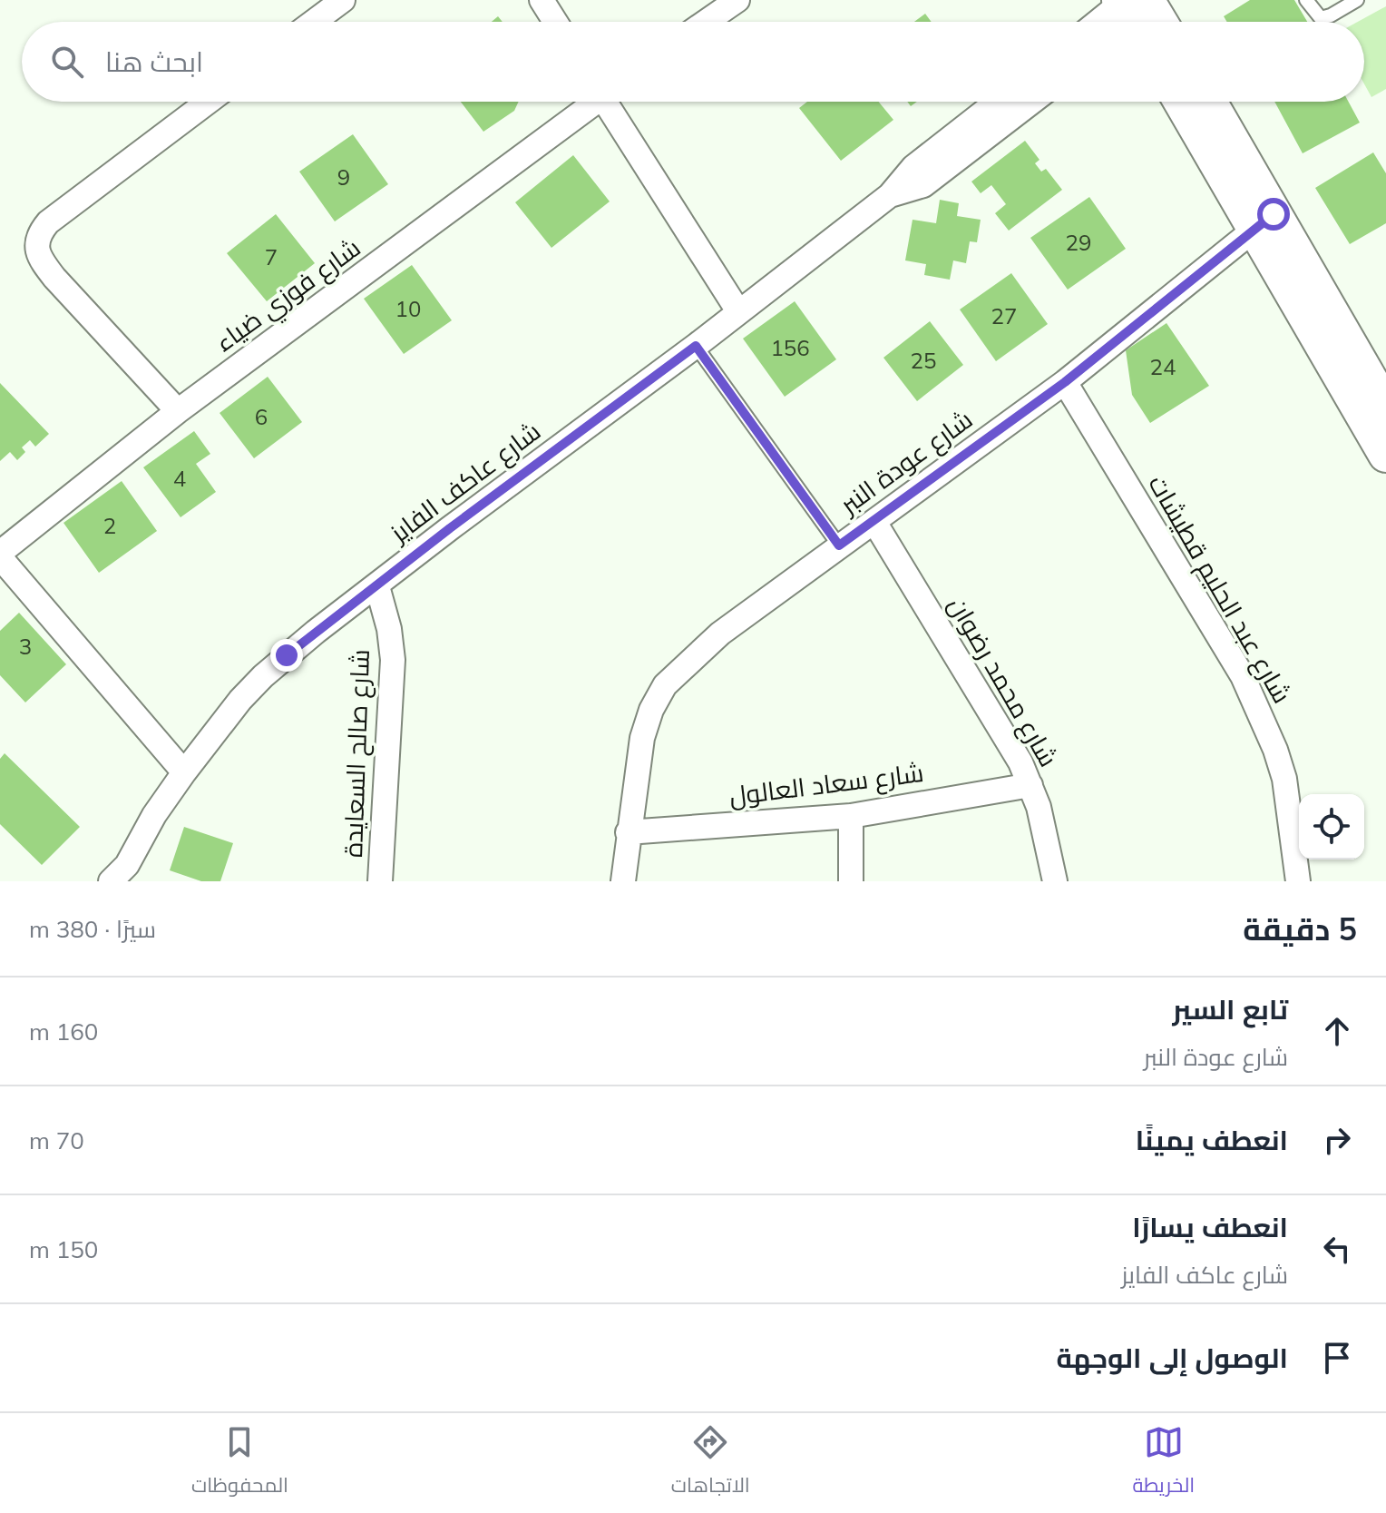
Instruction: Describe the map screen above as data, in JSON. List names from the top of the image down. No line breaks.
{"streets":{"street":["شارع فوزي ضياء","شارع عودة النبر","شارع عاكف الفايز","شارع عبد الحليم قطيشات","شارع محمد رضوان","شارع صالح السعايدة","شارع سعاد العالول"]},"crossings":[["شارع عودة النبر","شارع عبد الحليم قطيشات"],["شارع عودة النبر","شارع محمد رضوان"],["شارع عودة النبر","شارع سعاد العالول"],["شارع عاكف الفايز","شارع صالح السعايدة"],["شارع محمد رضوان","شارع سعاد العالول"]],"house_numbers":["9","29","7","10","27","156","25","24","6","4","2","3"],"page":{"search":"ابحث هنا","heading":["5 دقيقة","سيرًا · 380 m"],"list":[["تابع السير","شارع عودة النبر","160 m"],["انعطف يمينًا","70 m"],["انعطف يسارًا","شارع عاكف الفايز","150 m"],"الوصول إلى الوجهة"],"nav":["الخريطة","الاتجاهات","المحفوظات"]}}
